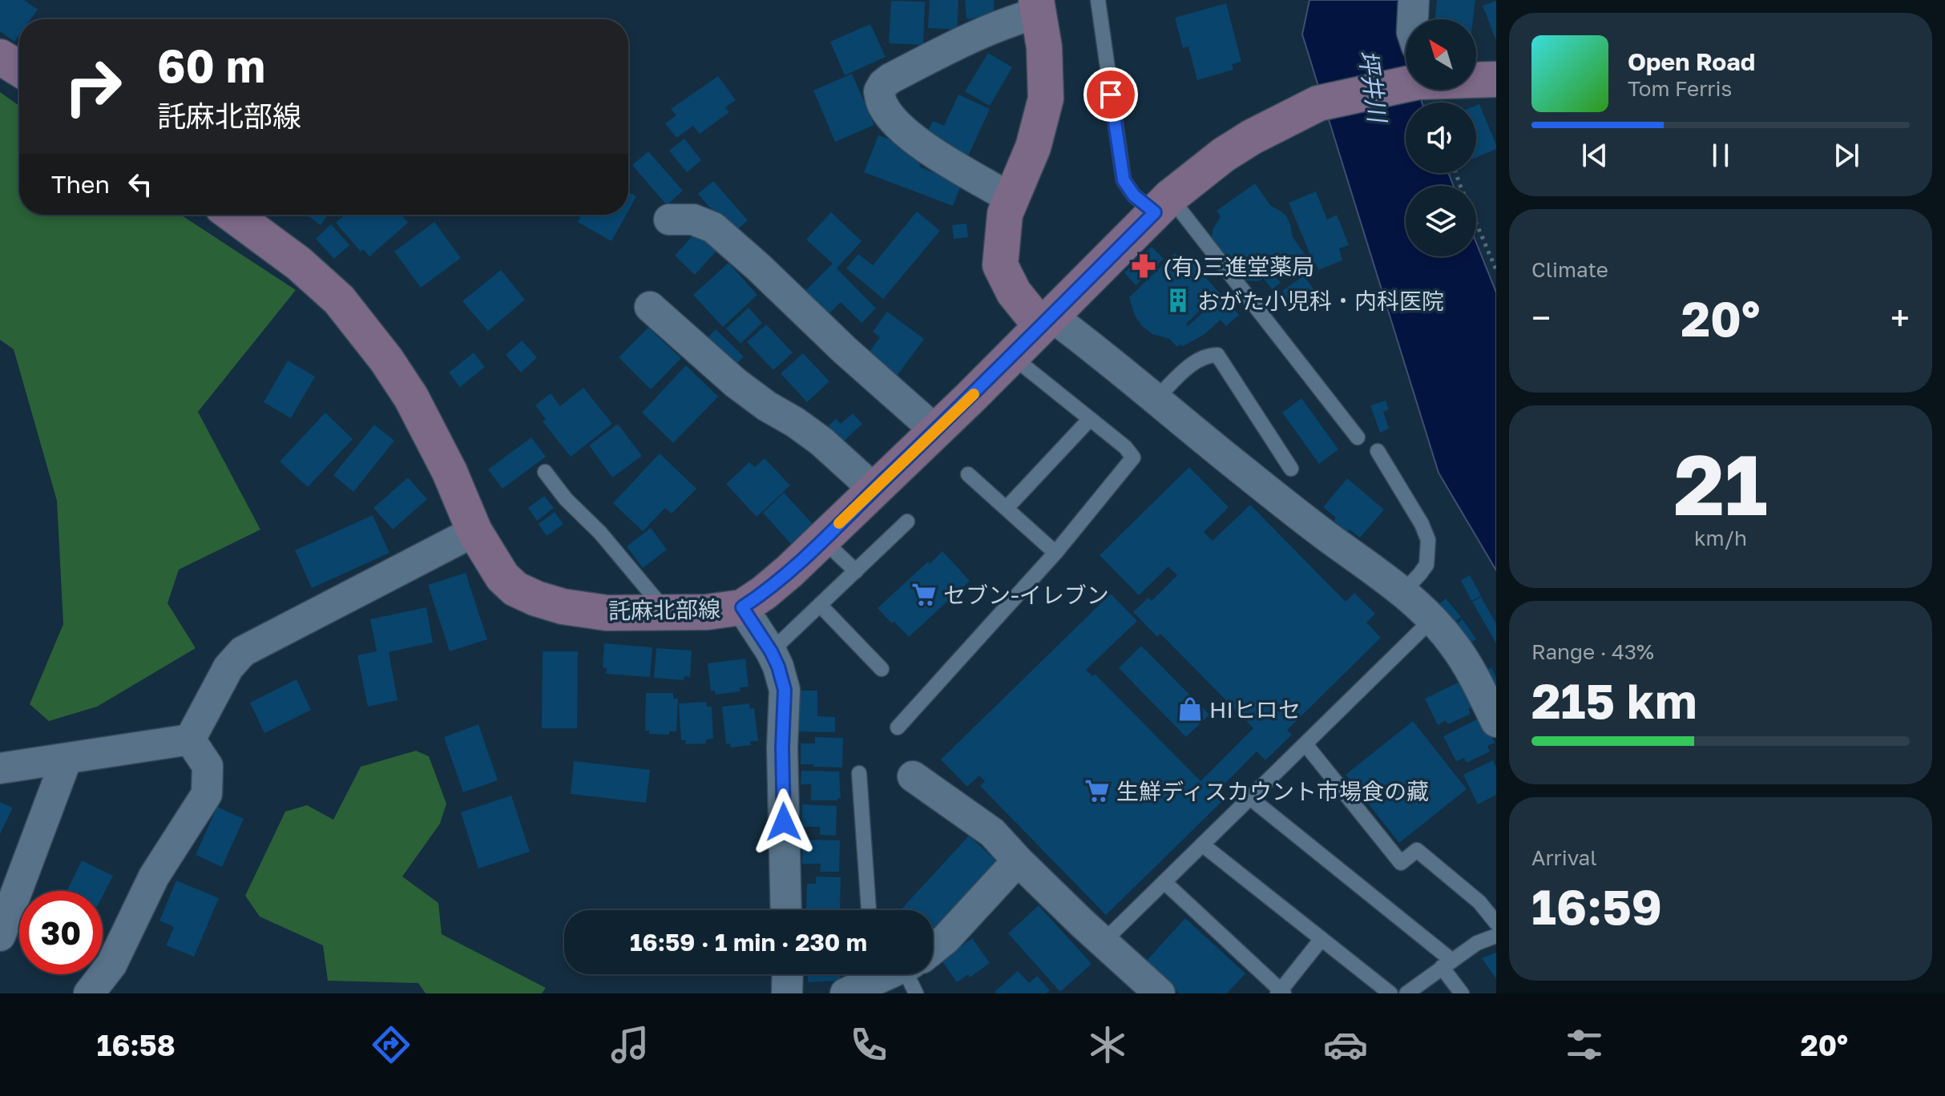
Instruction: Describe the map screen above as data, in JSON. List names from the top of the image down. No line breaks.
{"streets":{"main road":["託麻北部線"]},"water":["坪井川"],"places":{"pharmacy":["(有)三進堂薬局"],"building":["おがた小児科・内科医院"],"supermarket":["セブン-イレブン","生鮮ディスカウント市場食の藏"],"shop":["HIヒロセ"]},"north":"top left","page":{"turn":["60 m","託麻北部線"],"song":["Open Road","Tom Ferris"],"then":"Then","tile":["Climate",["21","km/h"],["Range · 43%","215 km"],["Arrival","16:59"]],"heat":["−","20°","+"],"limit":"30","trip":"16:59 · 1 min · 230 m","tabs":["16:58","20°"]}}
